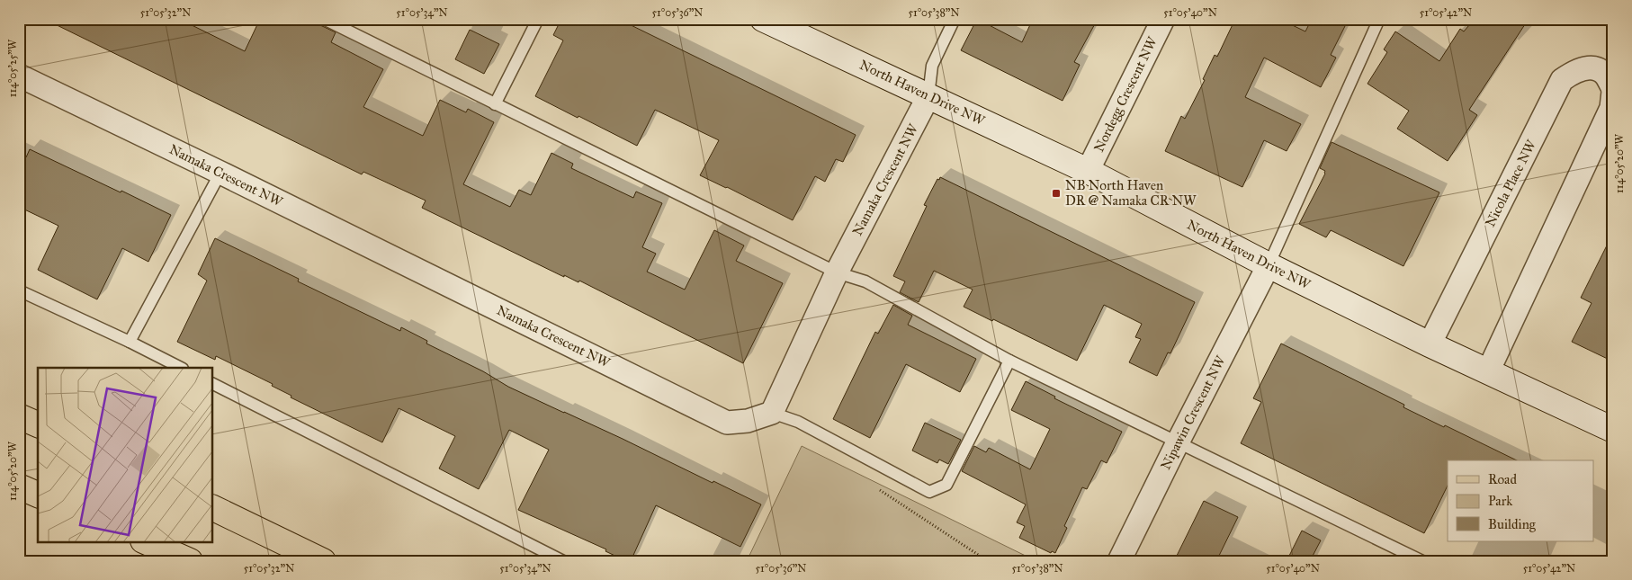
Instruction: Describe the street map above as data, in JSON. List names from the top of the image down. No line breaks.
{"streets":{"street":["North Haven Drive NW","Nordegg Crescent NW","Namaka Crescent NW","Nicola Place NW","Nipawin Crescent NW"]},"crossings":[["North Haven Drive NW","Nordegg Crescent NW"],["North Haven Drive NW","Namaka Crescent NW"],["North Haven Drive NW","Nicola Place NW"],["North Haven Drive NW","Nipawin Crescent NW"]],"places":{"transit":["NB North Haven DR @ Namaka CR NW"]},"legend":["Road","Park","Building"],"coordinates":["51°05'32\"N","51°05'34\"N","51°05'36\"N","51°05'38\"N","51°05'40\"N","51°05'42\"N","114°05'25\"W","114°05'20\"W"]}
